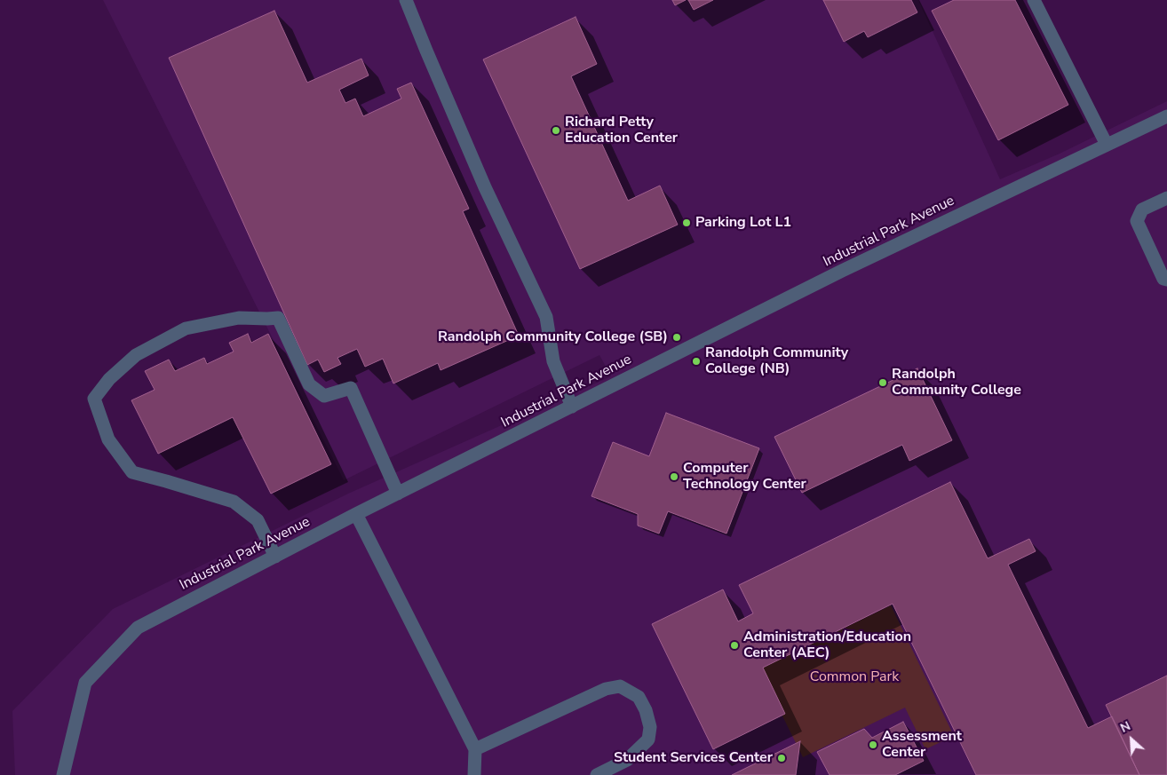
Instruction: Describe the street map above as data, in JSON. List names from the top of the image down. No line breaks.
{"streets":{"street":["Industrial Park Avenue"]},"parks":["Common Park"],"places":["Richard Petty Education Center","Parking Lot L1","Randolph Community College (SB)","Randolph Community College (NB)","Randolph Community College","Computer Technology Center","Administration/Education Center (AEC)","Assessment Center","Student Services Center"],"north":"top left"}
